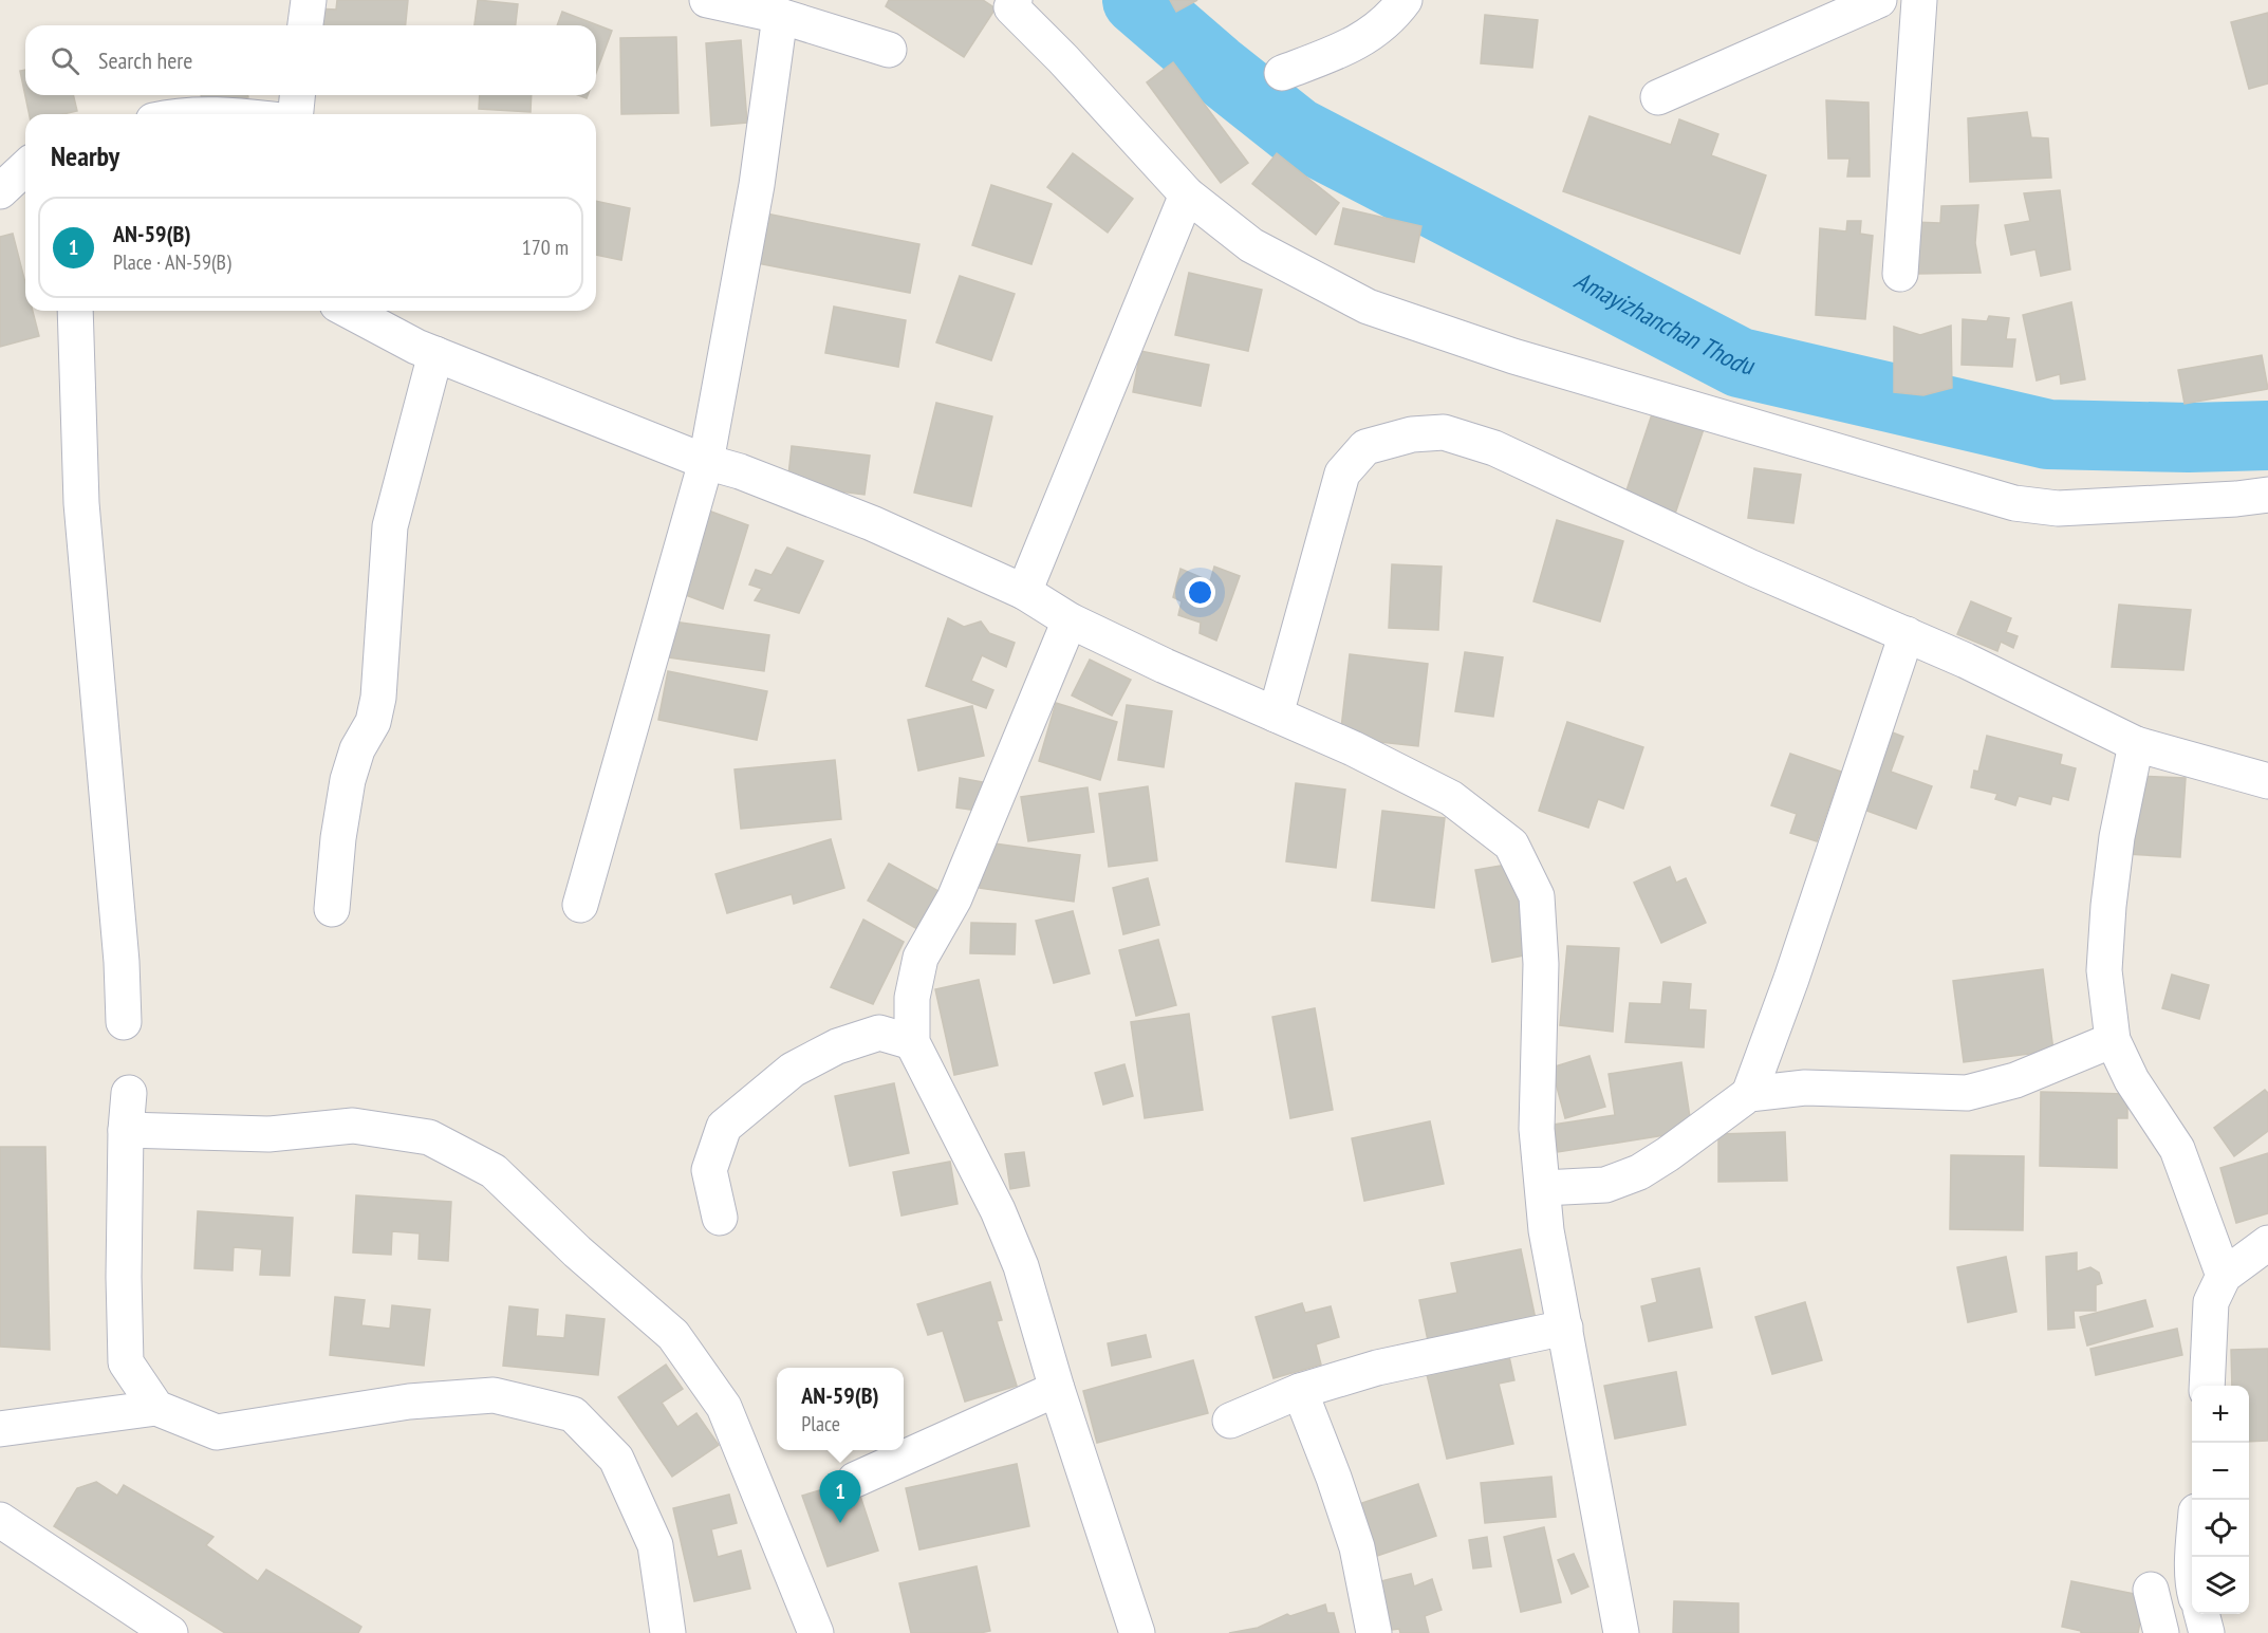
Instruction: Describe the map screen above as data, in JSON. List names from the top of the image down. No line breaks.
{"water":["Amayizhanchan Thodu"],"page":{"search":"Search here","heading":"Nearby","list":[{"mark":"1","name":"AN-59(B)","note":"Place · AN-59(B)","value":"170 m"}],"popup":["AN-59(B)","Place"],"map_buttons":["+","−"],"pins":"1"}}
